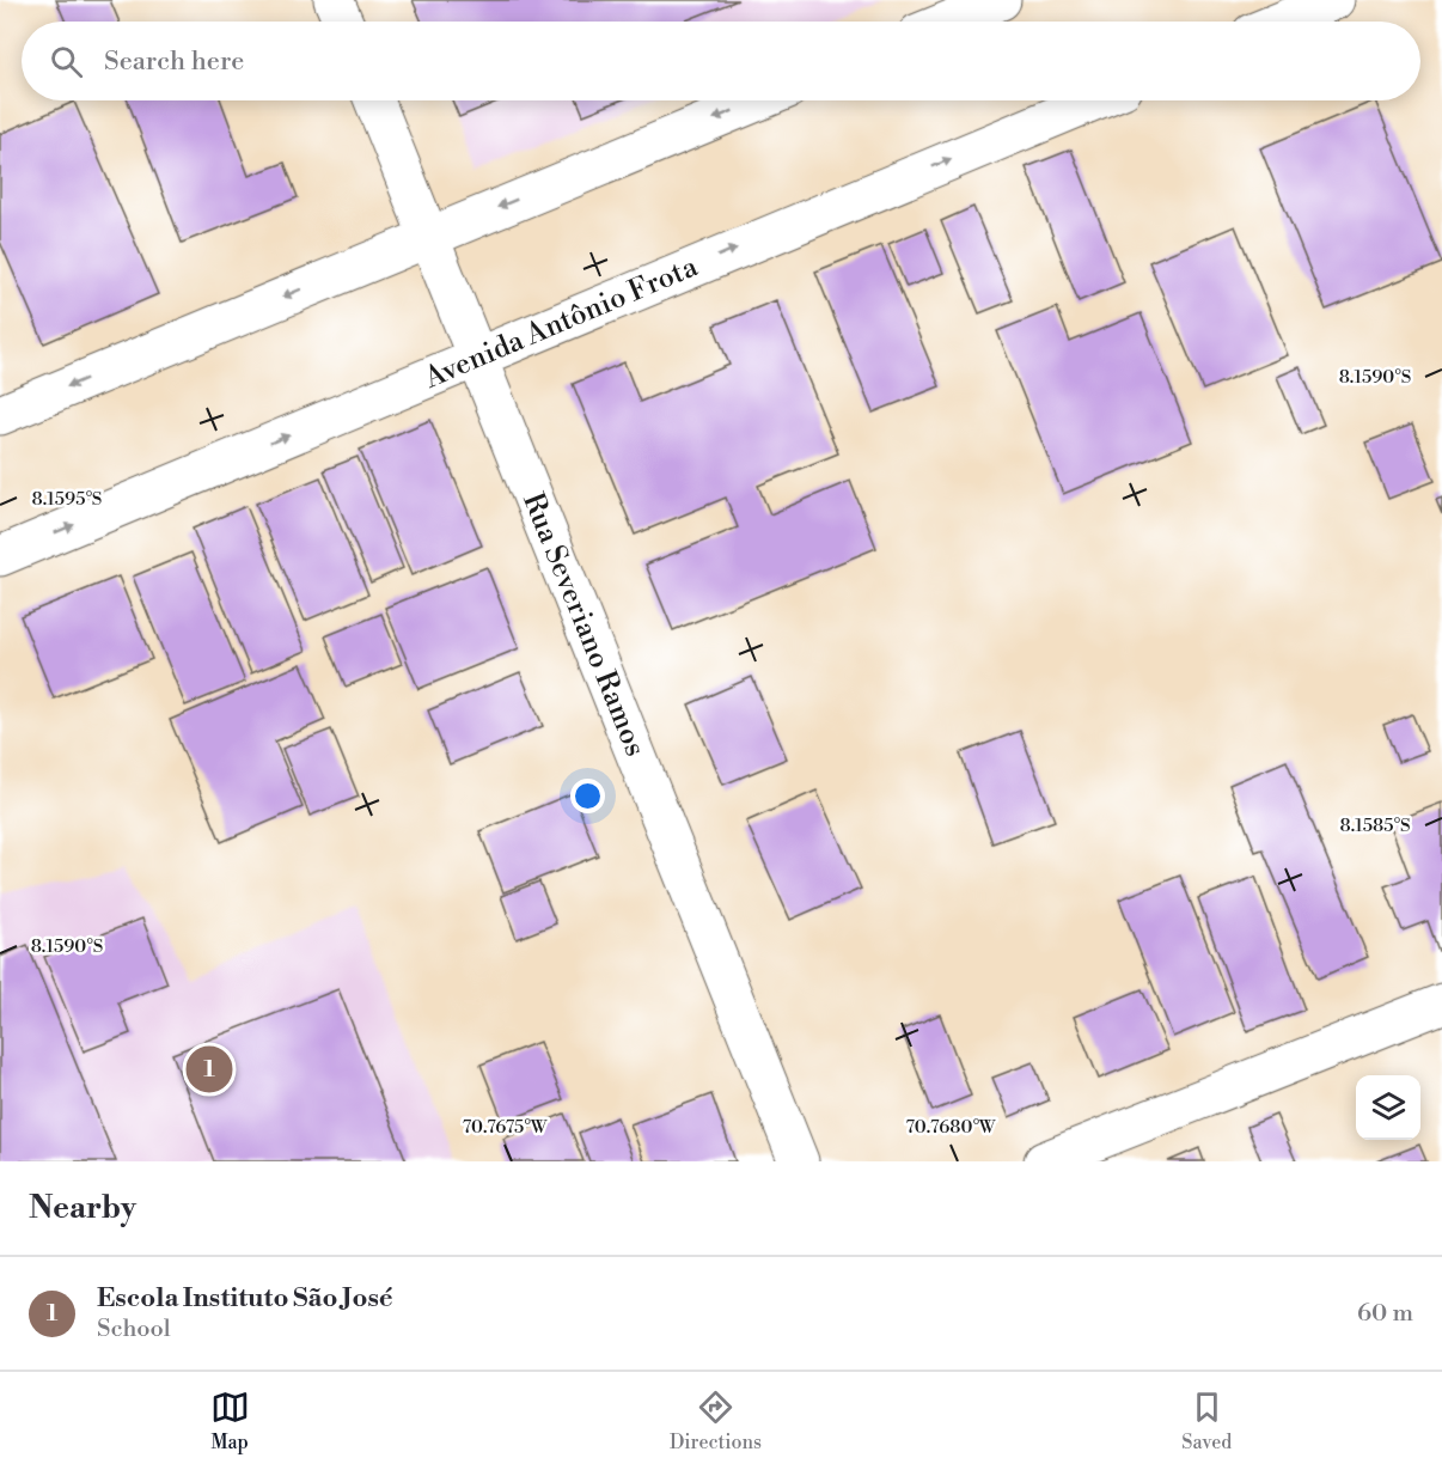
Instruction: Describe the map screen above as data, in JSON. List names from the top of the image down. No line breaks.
{"streets":{"main road":["Avenida Antônio Frota","Rua Severiano Ramos"]},"crossings":[["Avenida Antônio Frota","Rua Severiano Ramos"]],"page":{"search":"Search here","pins":"1","heading":"Nearby","list":[{"mark":"1","name":"Escola Instituto São José","note":"School","value":"60 m"}],"nav":["Map","Directions","Saved"]},"coordinates":["8.1590°S","8.1595°S","8.1585°S","70.7675°W","70.7680°W"]}
